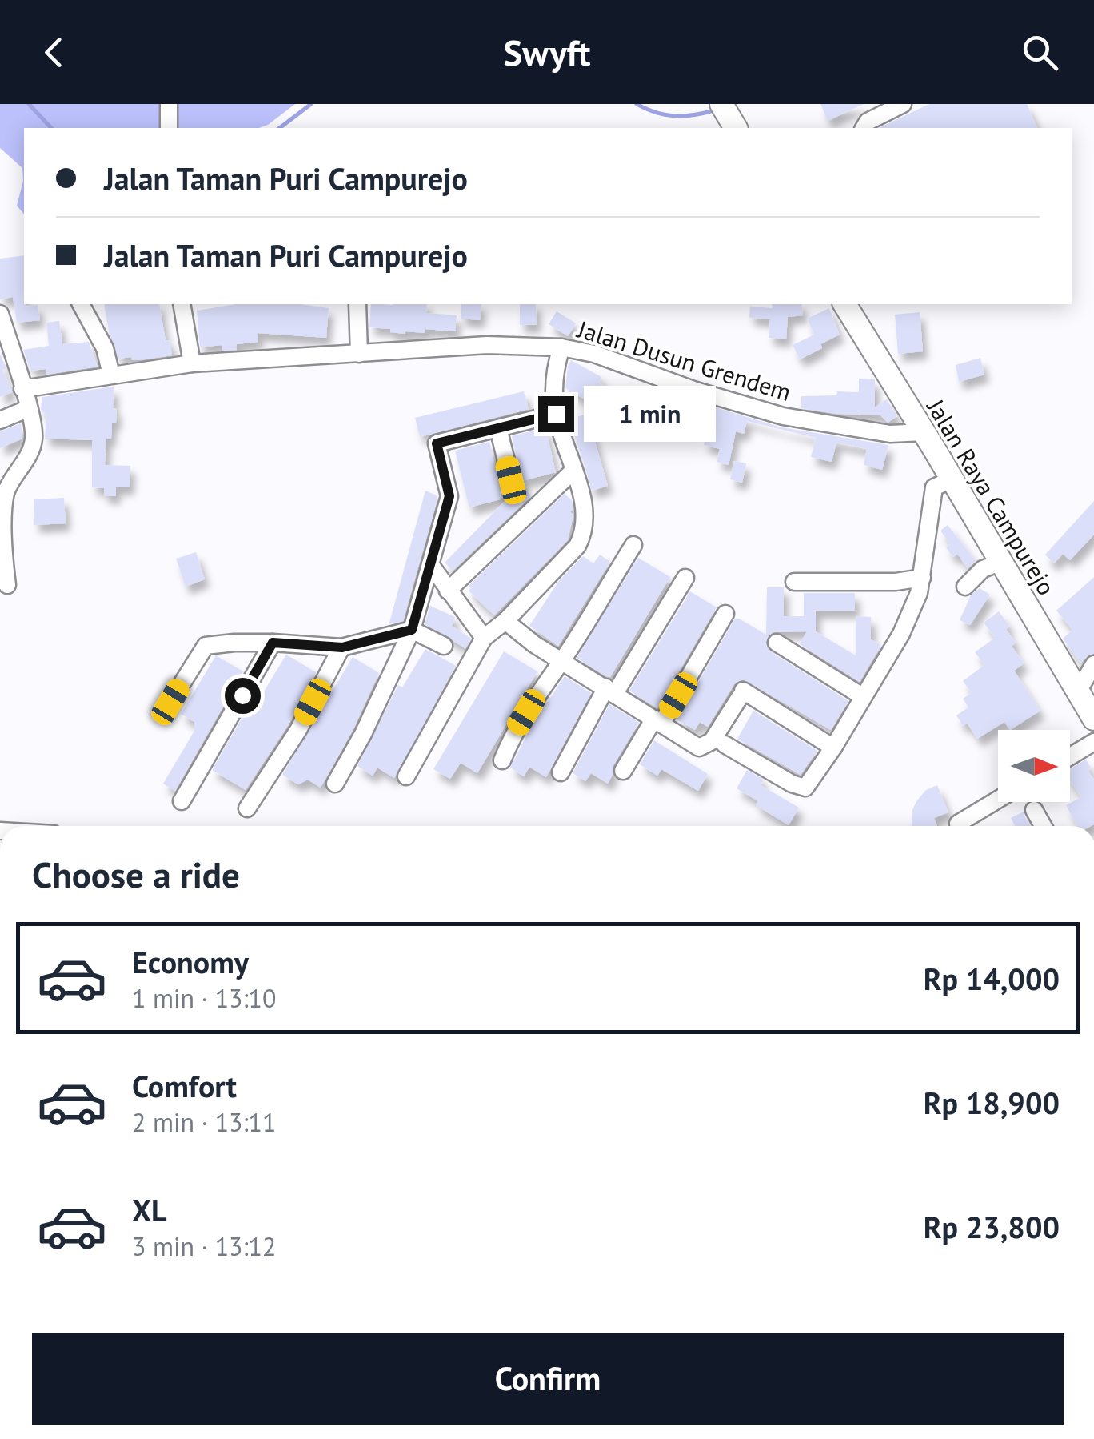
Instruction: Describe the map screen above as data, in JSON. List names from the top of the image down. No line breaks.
{"streets":{"main road":["Jalan Raya Campurejo"],"street":["Jalan Dusun Grendem"]},"crossings":[["Jalan Dusun Grendem","Jalan Raya Campurejo"]],"north":"right","page":{"header":"Swyft","banner":["Jalan Taman Puri Campurejo","Jalan Taman Puri Campurejo"],"bubble":"1 min","heading":"Choose a ride","list":[{"name":"Economy","note":"1 min · 13:10","value":"Rp 14,000"},{"name":"Comfort","note":"2 min · 13:11","value":"Rp 18,900"},{"name":"XL","note":"3 min · 13:12","value":"Rp 23,800"}],"buttons":"Confirm"}}
